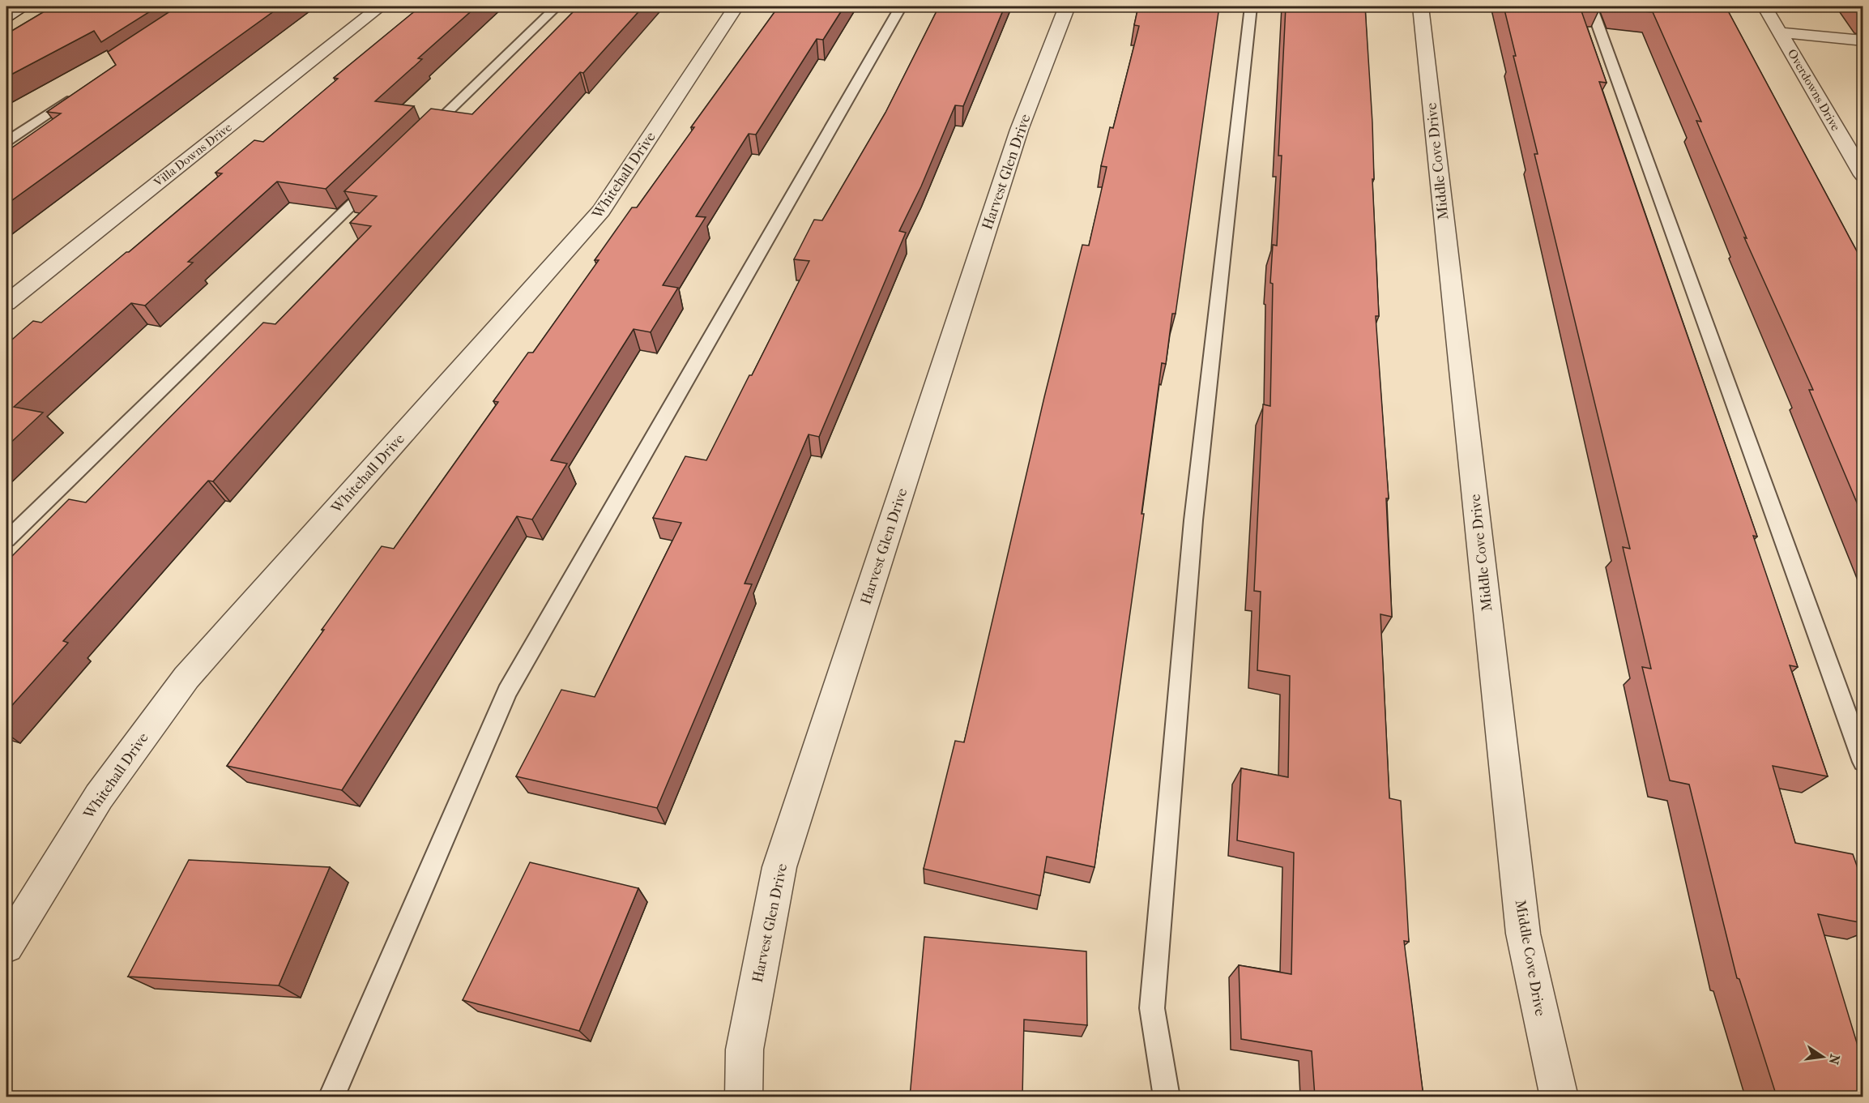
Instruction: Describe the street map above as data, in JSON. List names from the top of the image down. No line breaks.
{"streets":{"street":["Overdowns Drive","Villa Downs Drive","Middle Cove Drive","Harvest Glen Drive","Whitehall Drive"]},"north":"right"}
